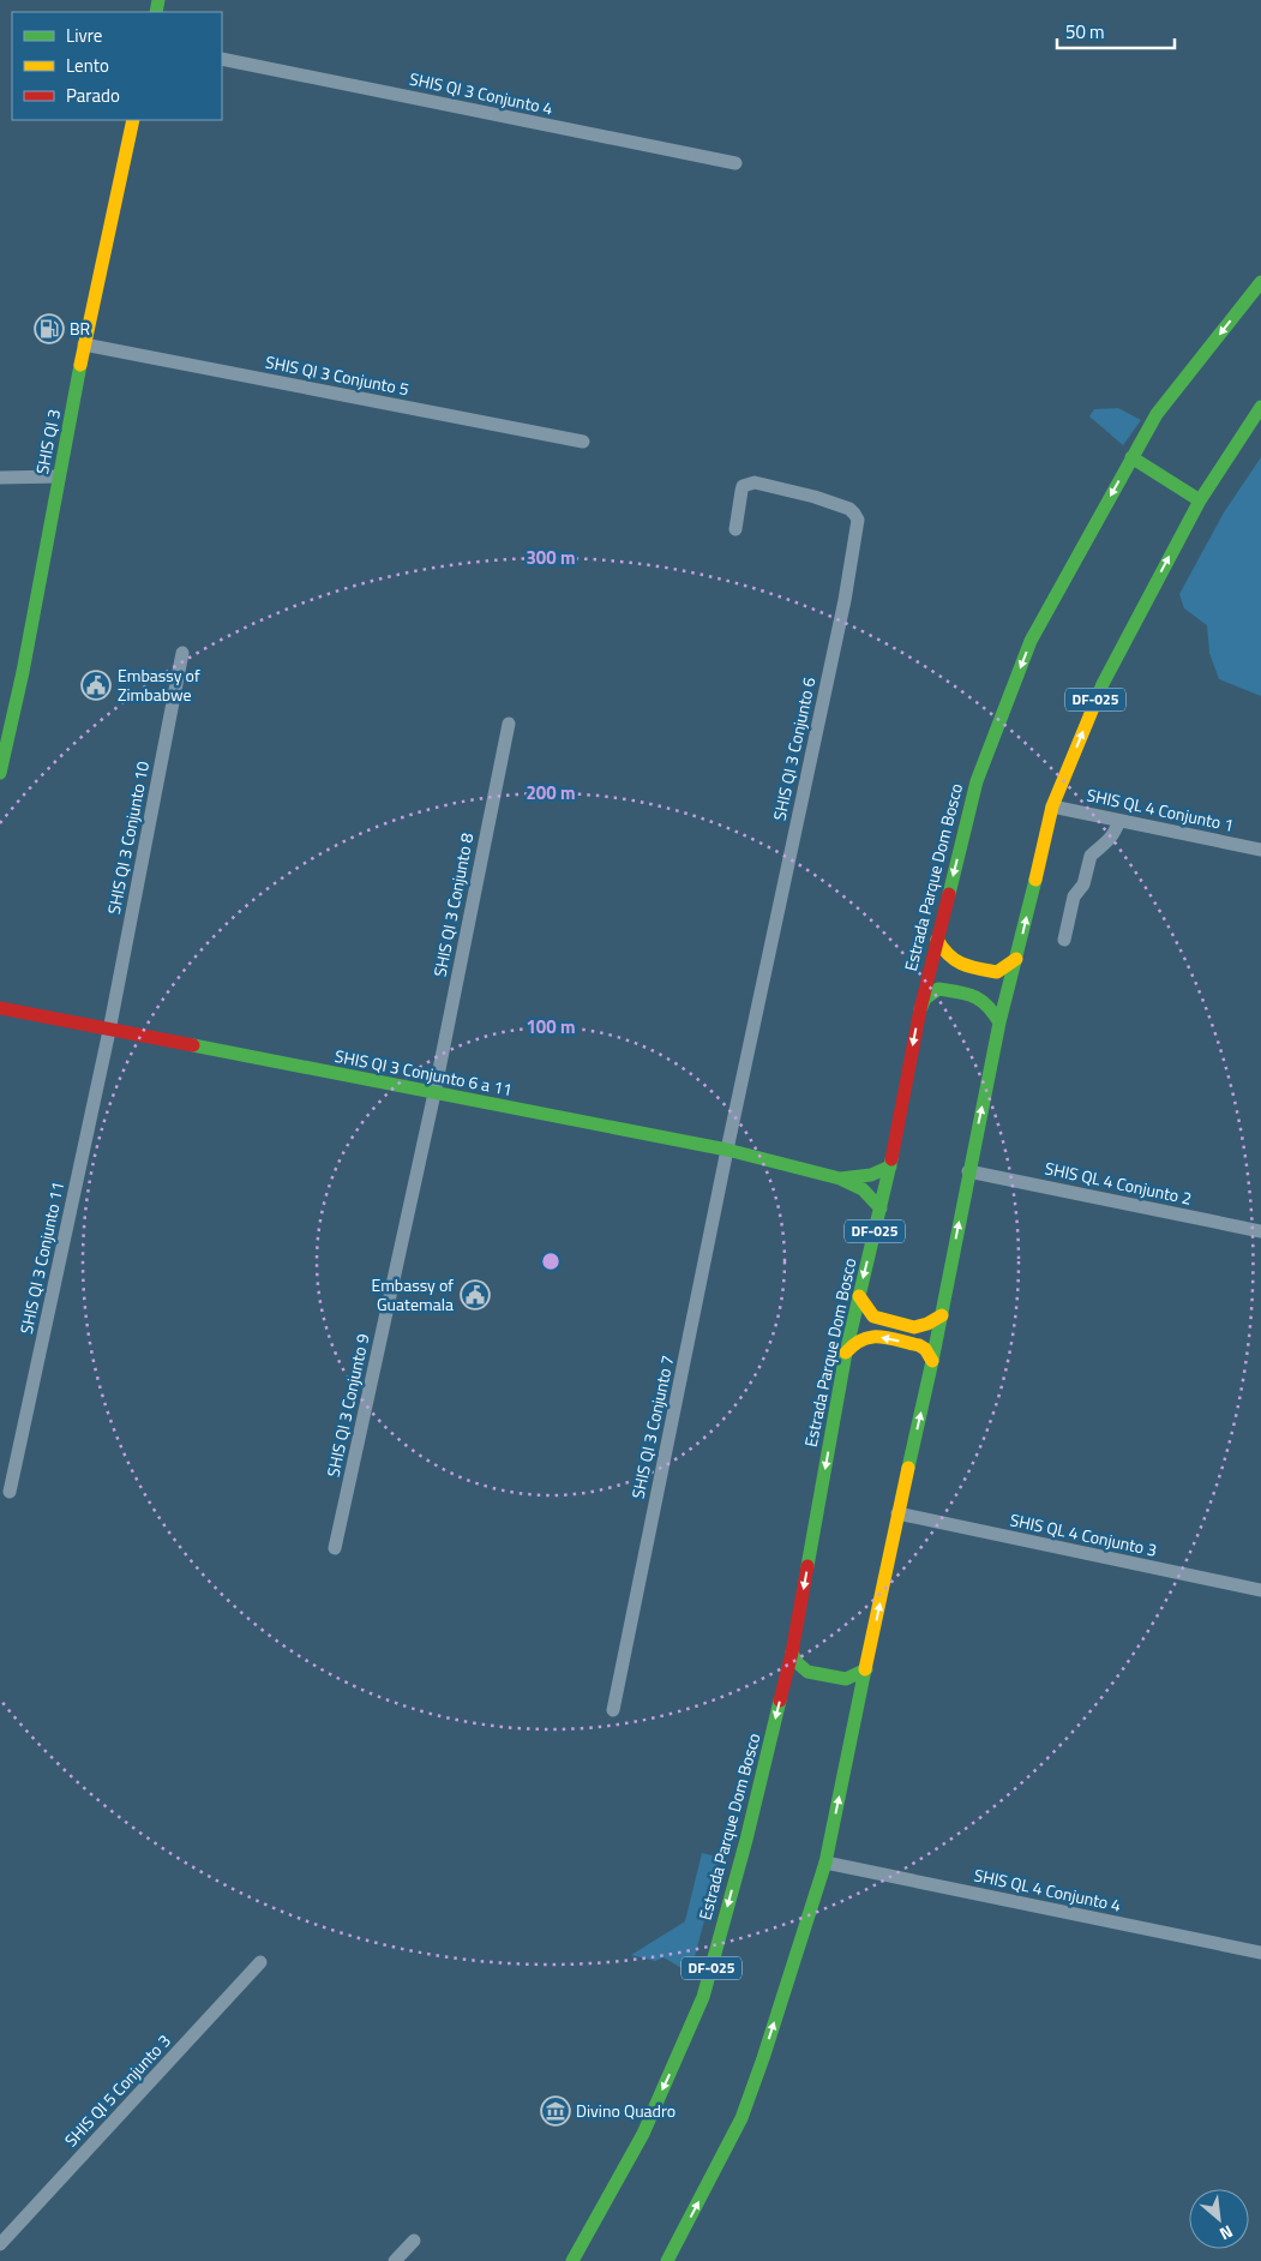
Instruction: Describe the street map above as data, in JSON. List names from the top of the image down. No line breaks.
{"streets":{"main road":["SHIS QI 3","DF-025","Estrada Parque Dom Bosco","SHIS QI 3 Conjunto 6 a 11"],"street":["SHIS QI 3 Conjunto 4","SHIS QI 3 Conjunto 5","SHIS QI 3 Conjunto 6","SHIS QL 4 Conjunto 1","SHIS QI 3 Conjunto 10","SHIS QI 3 Conjunto 8","SHIS QL 4 Conjunto 2","SHIS QI 3 Conjunto 11","SHIS QI 3 Conjunto 9","SHIS QI 3 Conjunto 7","SHIS QL 4 Conjunto 3","SHIS QL 4 Conjunto 4","SHIS QI 5 Conjunto 3"]},"crossings":[["SHIS QI 3 Conjunto 5","SHIS QI 3"],["DF-025","SHIS QL 4 Conjunto 1"],["DF-025","SHIS QL 4 Conjunto 2"],["DF-025","SHIS QL 4 Conjunto 3"],["DF-025","SHIS QL 4 Conjunto 4"],["SHIS QI 3 Conjunto 6","SHIS QI 3 Conjunto 6 a 11"],["SHIS QI 3 Conjunto 6","SHIS QI 3 Conjunto 7"],["SHIS QI 3 Conjunto 10","SHIS QI 3 Conjunto 6 a 11"],["SHIS QI 3 Conjunto 10","SHIS QI 3 Conjunto 11"],["Estrada Parque Dom Bosco","SHIS QI 3 Conjunto 6 a 11"],["SHIS QI 3 Conjunto 8","SHIS QI 3 Conjunto 6 a 11"],["SHIS QI 3 Conjunto 8","SHIS QI 3 Conjunto 9"],["SHIS QI 3 Conjunto 6 a 11","SHIS QI 3 Conjunto 11"],["SHIS QI 3 Conjunto 6 a 11","SHIS QI 3 Conjunto 9"],["SHIS QI 3 Conjunto 6 a 11","SHIS QI 3 Conjunto 7"]],"places":{"fuel station":["BR"],"public building":["Embassy of Zimbabwe","Embassy of Guatemala"],"museum":["Divino Quadro"]},"legend":["Livre","Lento","Parado"],"scale_bar":"50 m","north":"bottom right","rings":["300 m","200 m","100 m"]}
